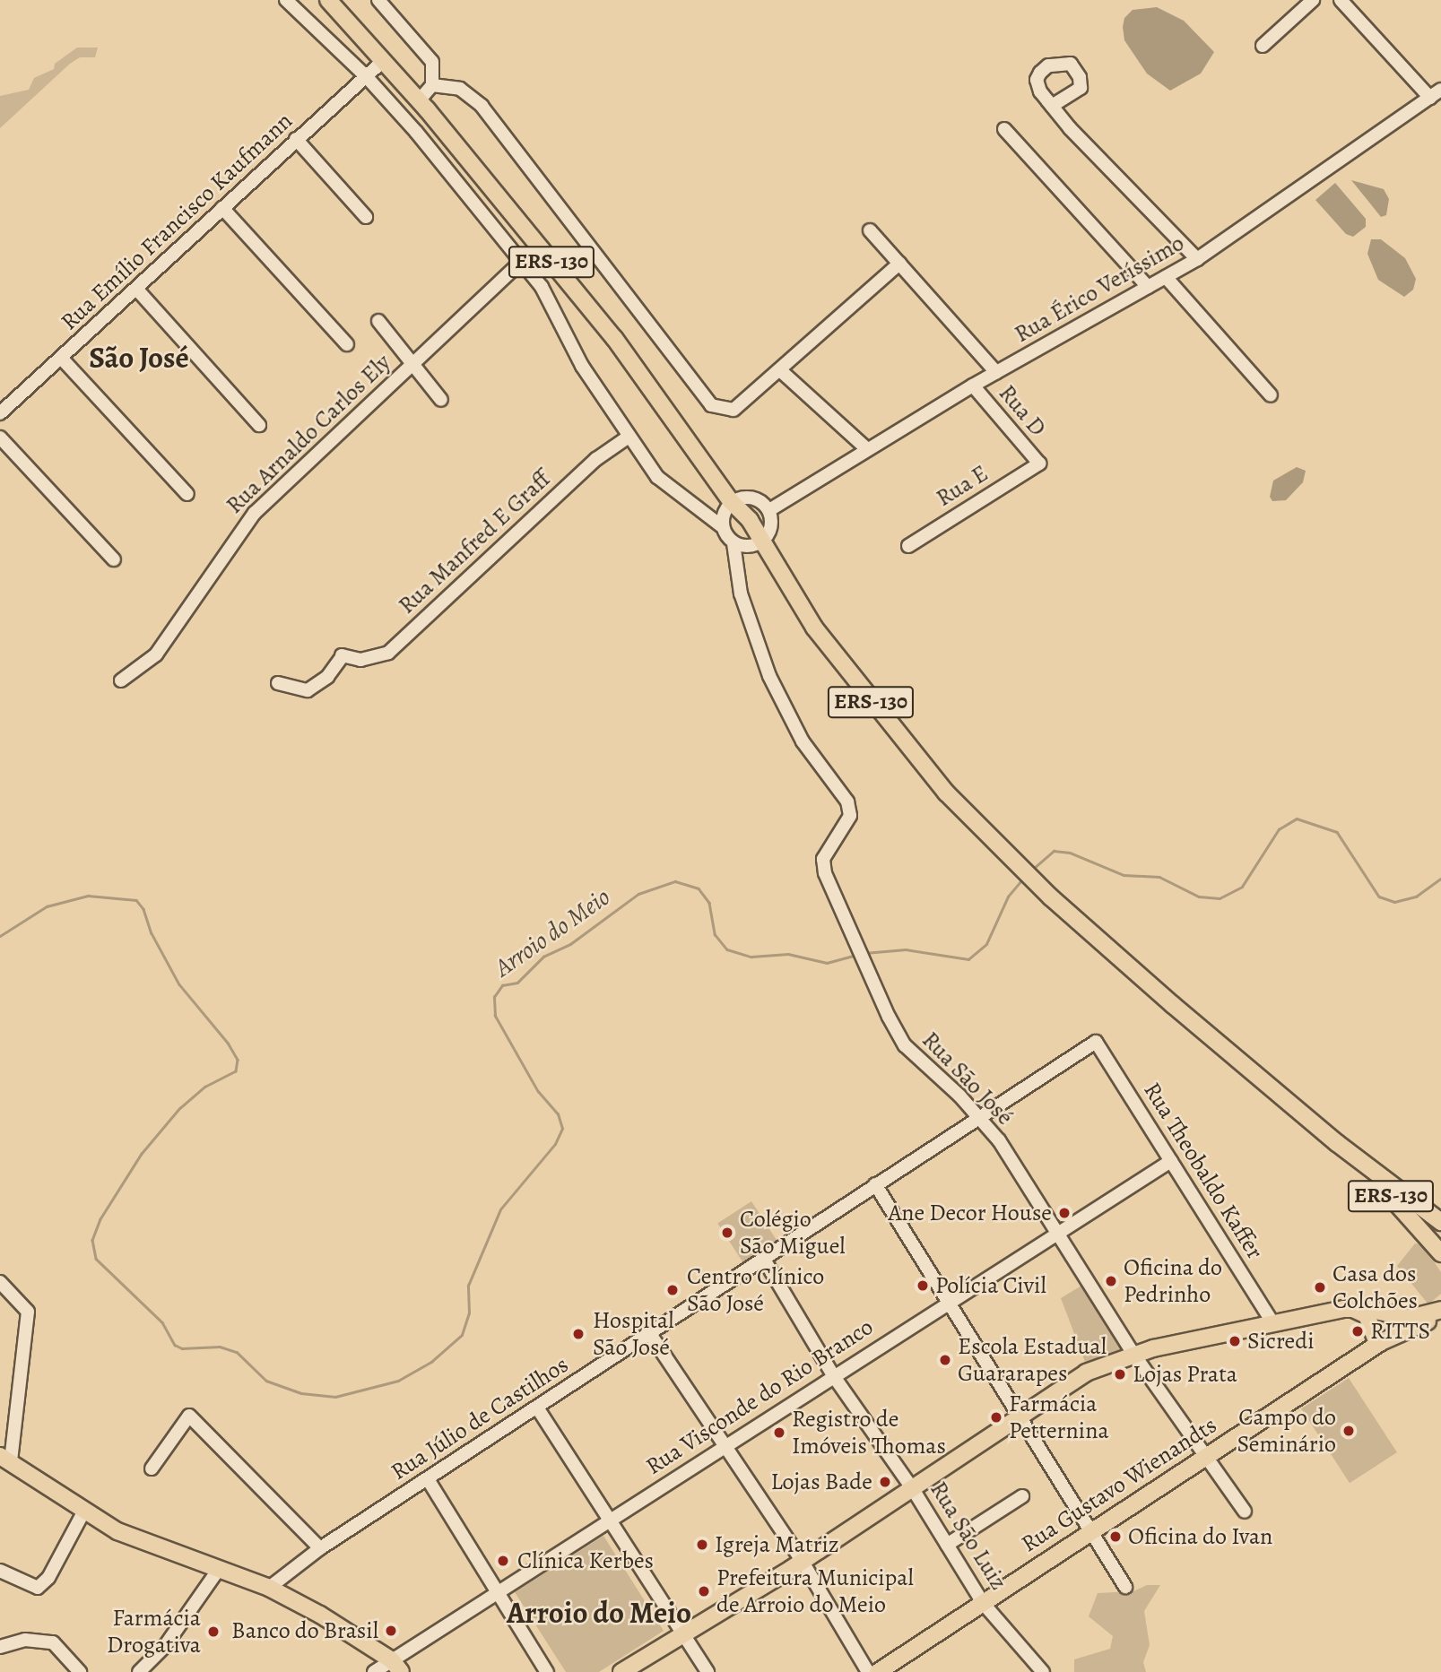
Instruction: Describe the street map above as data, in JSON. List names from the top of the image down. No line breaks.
{"streets":{"main road":["ERS-130","Rua Gustavo Wienandts"],"street":["Rua Emílio Francisco Kaufmann","Rua Érico Veríssimo","Rua D","Rua Arnaldo Carlos Ely","Rua E","Rua Manfred E Graff","Rua São José","Rua Theobaldo Kaffer","Rua Visconde do Rio Branco","Rua Júlio de Castilhos","Rua São Luiz"]},"crossings":[["Rua Emílio Francisco Kaufmann","ERS-130"],["Rua Érico Veríssimo","Rua D"],["Rua D","Rua E"],["Rua São José","Rua Visconde do Rio Branco"],["Rua São José","Rua Júlio de Castilhos"],["Rua São José","Rua Gustavo Wienandts"],["Rua Theobaldo Kaffer","Rua Visconde do Rio Branco"],["Rua Theobaldo Kaffer","Rua Júlio de Castilhos"],["Rua Visconde do Rio Branco","Rua São Luiz"],["Rua Júlio de Castilhos","Rua São Luiz"],["Rua Gustavo Wienandts","Rua São Luiz"]],"districts":["São José","Arroio do Meio"],"water":["Arroio do Meio"],"places":["Ane Decor House","Colégio São Miguel","Oficina do Pedrinho","Polícia Civil","Casa dos Colchões","Centro Clínico São José","RITTS","Hospital São José","Sicredi","Escola Estadual Guararapes","Lojas Prata","Farmácia Petternina","Campo do Seminário","Registro de Imóveis Thomas","Lojas Bade","Oficina do Ivan","Igreja Matriz","Clínica Kerbes","Prefeitura Municipal de Arroio do Meio","Banco do Brasil","Farmácia Drogativa"]}
